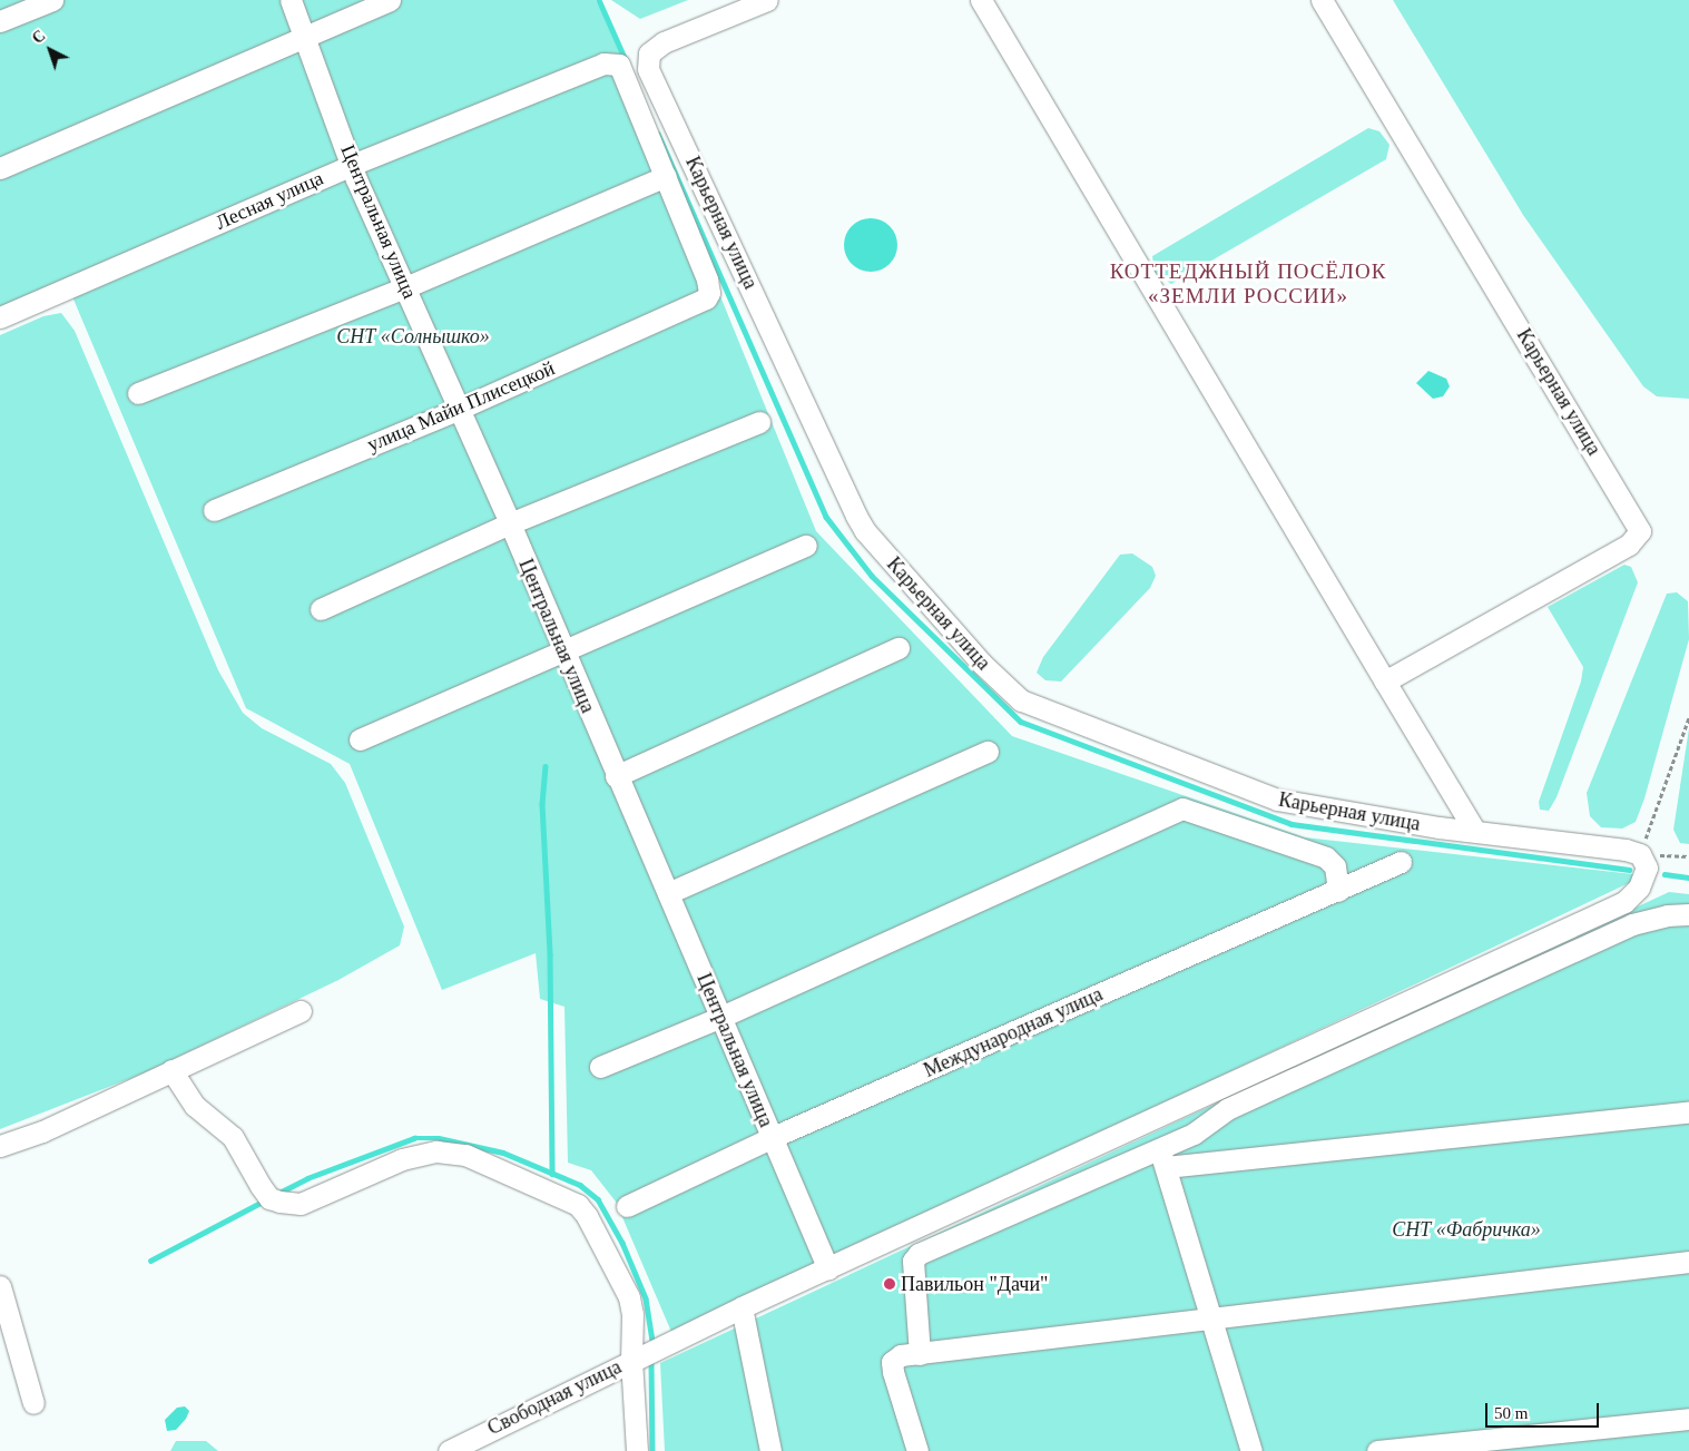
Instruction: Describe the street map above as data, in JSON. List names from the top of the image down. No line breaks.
{"streets":{"street":["Лесная улица","Центральная улица","Карьерная улица","улица Майи Плисецкой","Международная улица","Свободная улица"]},"crossings":[["Лесная улица","Центральная улица"],["Лесная улица","улица Майи Плисецкой"],["Центральная улица","улица Майи Плисецкой"],["Центральная улица","Международная улица"],["Центральная улица","Свободная улица"],["Карьерная улица","Свободная улица"]],"districts":["КОТТЕДЖНЫЙ ПОСЁЛОК «ЗЕМЛИ РОССИИ»"],"parks":["СНТ «Солнышко»","СНТ «Фабричка»"],"places":["Павильон \"Дачи\""],"scale_bar":"50 m","north":"top left"}
